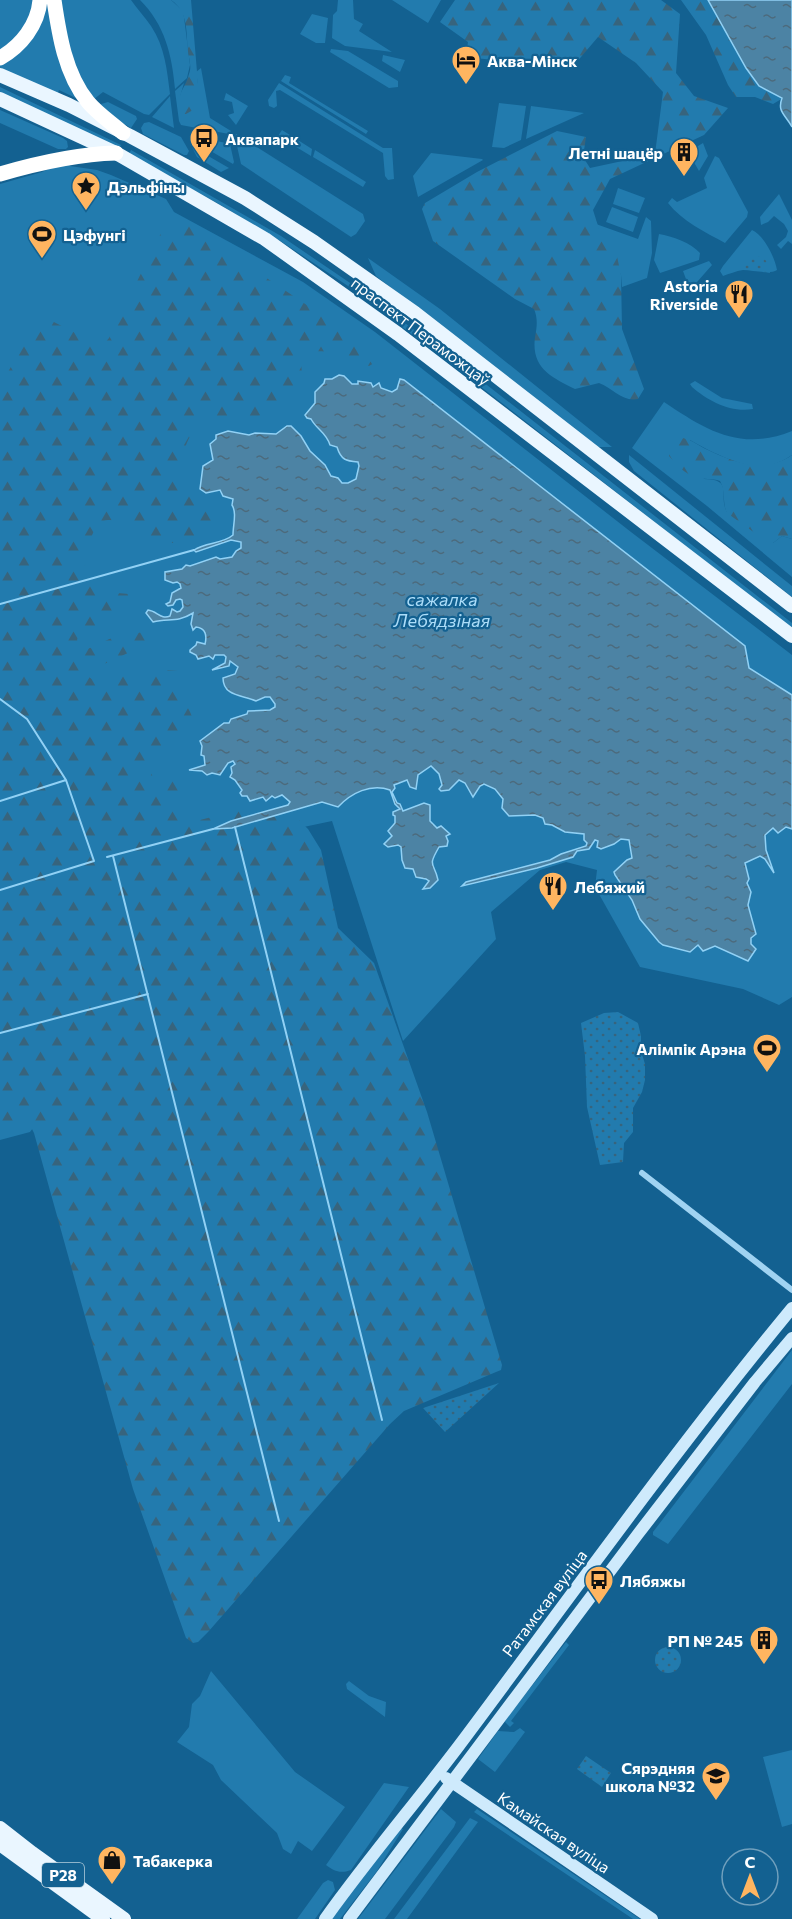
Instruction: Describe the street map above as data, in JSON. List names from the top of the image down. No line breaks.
{"streets":{"main road":["праспект Пераможцаў","Ратамская вуліца","Камайская вуліца","Р28"]},"crossings":[["Ратамская вуліца","Камайская вуліца"]],"water":["сажалка Лебядзіная"],"places":{"hotel":["Аква-Мінск"],"bus stop":["Аквапарк","Лябяжы"],"building":["Летні шацёр","РП № 245"],"place":["Дэльфіны"],"sports":["Цэфунгі","Алімпік Арэна"],"restaurant":["Astoria Riverside","Лебяжий"],"school or university":["Сярэдняя школа №32"],"shop":["Табакерка"]},"north":"top"}
